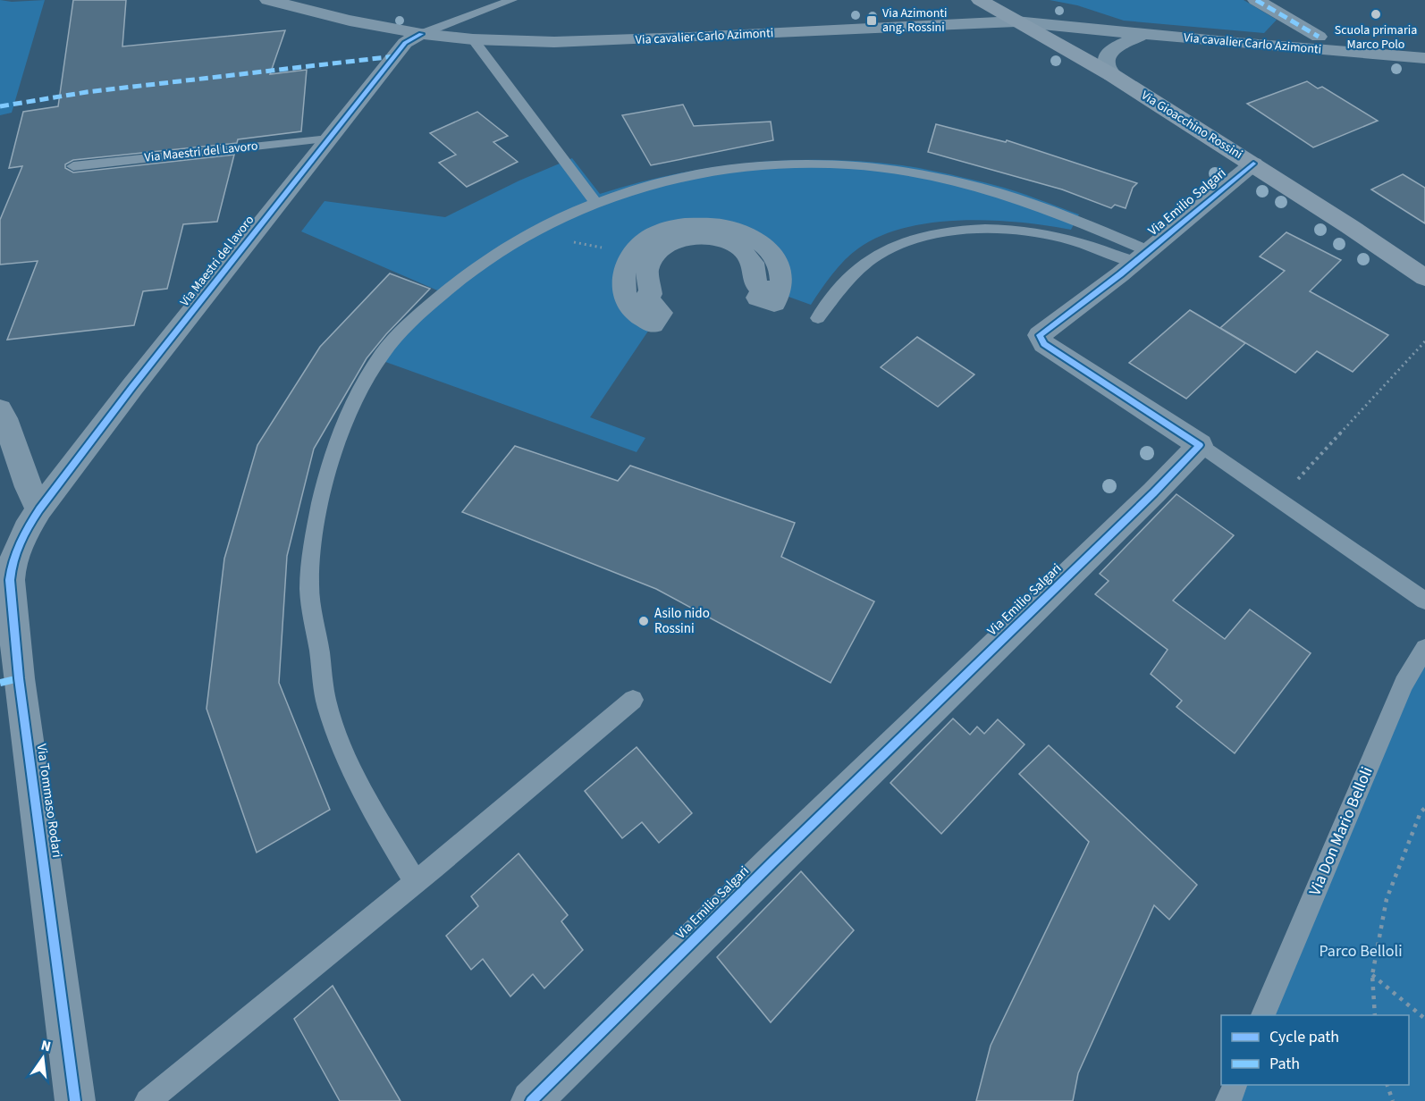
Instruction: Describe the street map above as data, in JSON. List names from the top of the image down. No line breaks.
{"streets":{"street":["Via cavalier Carlo Azimonti","Via Gioacchino Rossini","Via Emilio Salgari","Via Maestri del lavoro","Via Tommaso Rodari"],"lane":["Via Maestri del Lavoro","Via Don Mario Belloli"]},"crossings":[["Via cavalier Carlo Azimonti","Via Gioacchino Rossini"],["Via cavalier Carlo Azimonti","Via Maestri del lavoro"],["Via Gioacchino Rossini","Via Emilio Salgari"],["Via Maestri del Lavoro","Via Maestri del lavoro"],["Via Maestri del lavoro","Via Tommaso Rodari"]],"parks":["Parco Belloli"],"places":{"other":["Scuola primaria Marco Polo","Asilo nido Rossini"],"transit":["Via Azimonti ang. Rossini"]},"legend":["Cycle path","Path"],"north":"top"}
